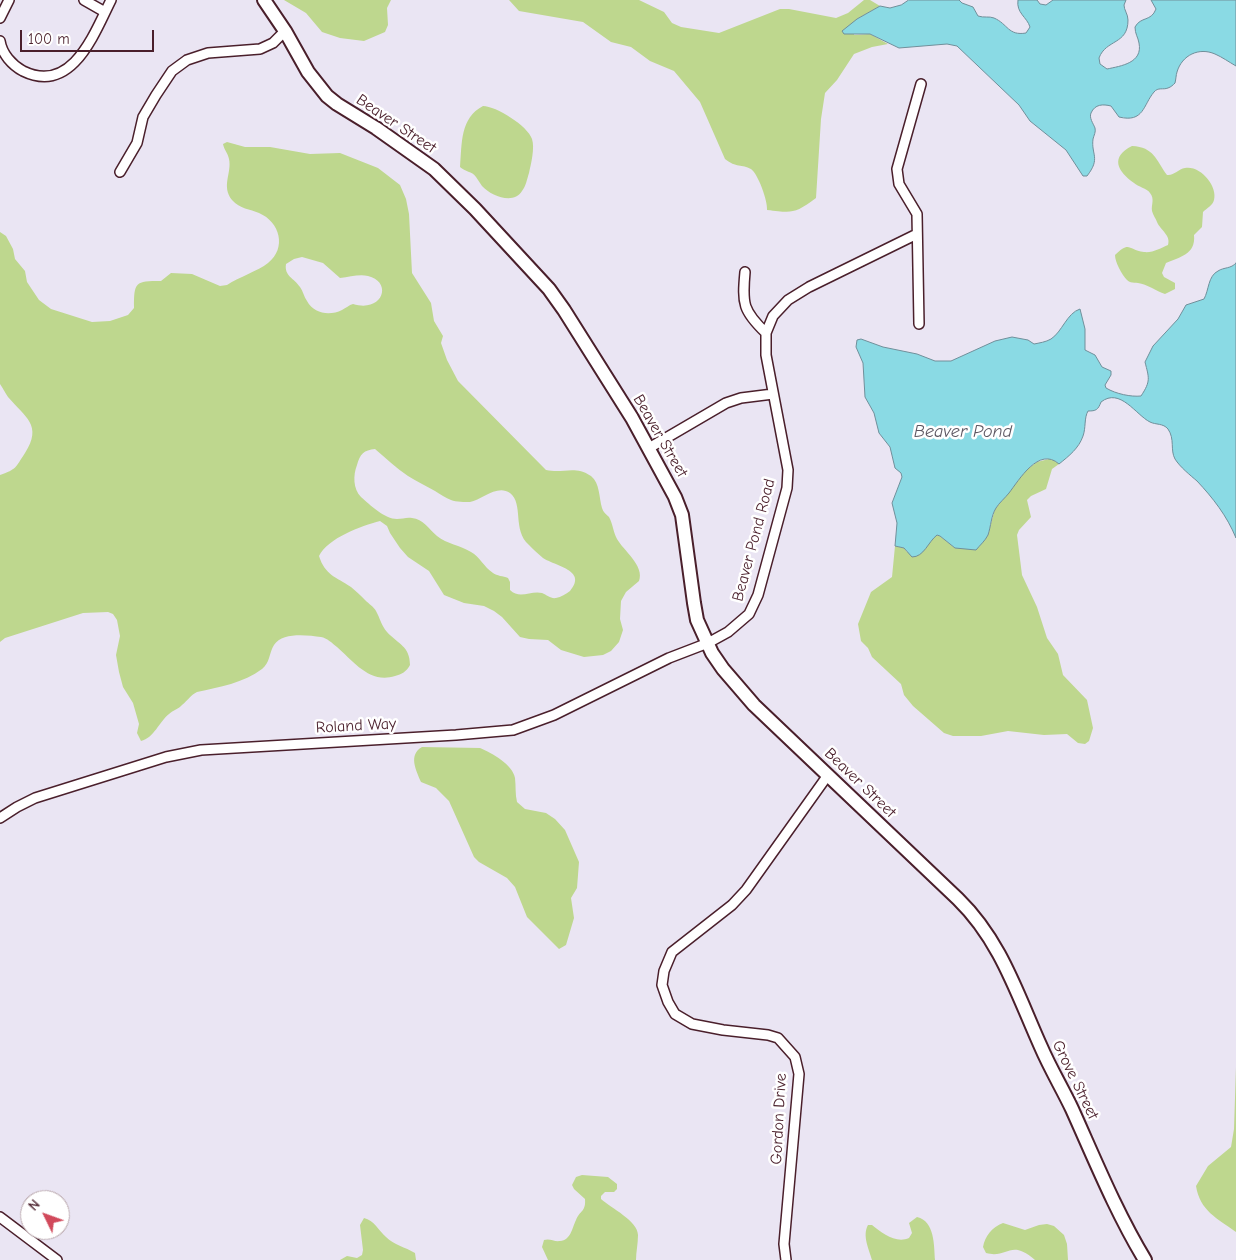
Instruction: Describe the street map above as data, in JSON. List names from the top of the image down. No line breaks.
{"streets":{"street":["Beaver Street","Beaver Pond Road","Roland Way","Grove Street","Gordon Drive"]},"crossings":[["Beaver Street","Beaver Pond Road"],["Beaver Street","Roland Way"],["Beaver Street","Grove Street"],["Beaver Street","Gordon Drive"],["Beaver Pond Road","Roland Way"]],"water":["Beaver Pond"],"scale_bar":"100 m","north":"top left"}
